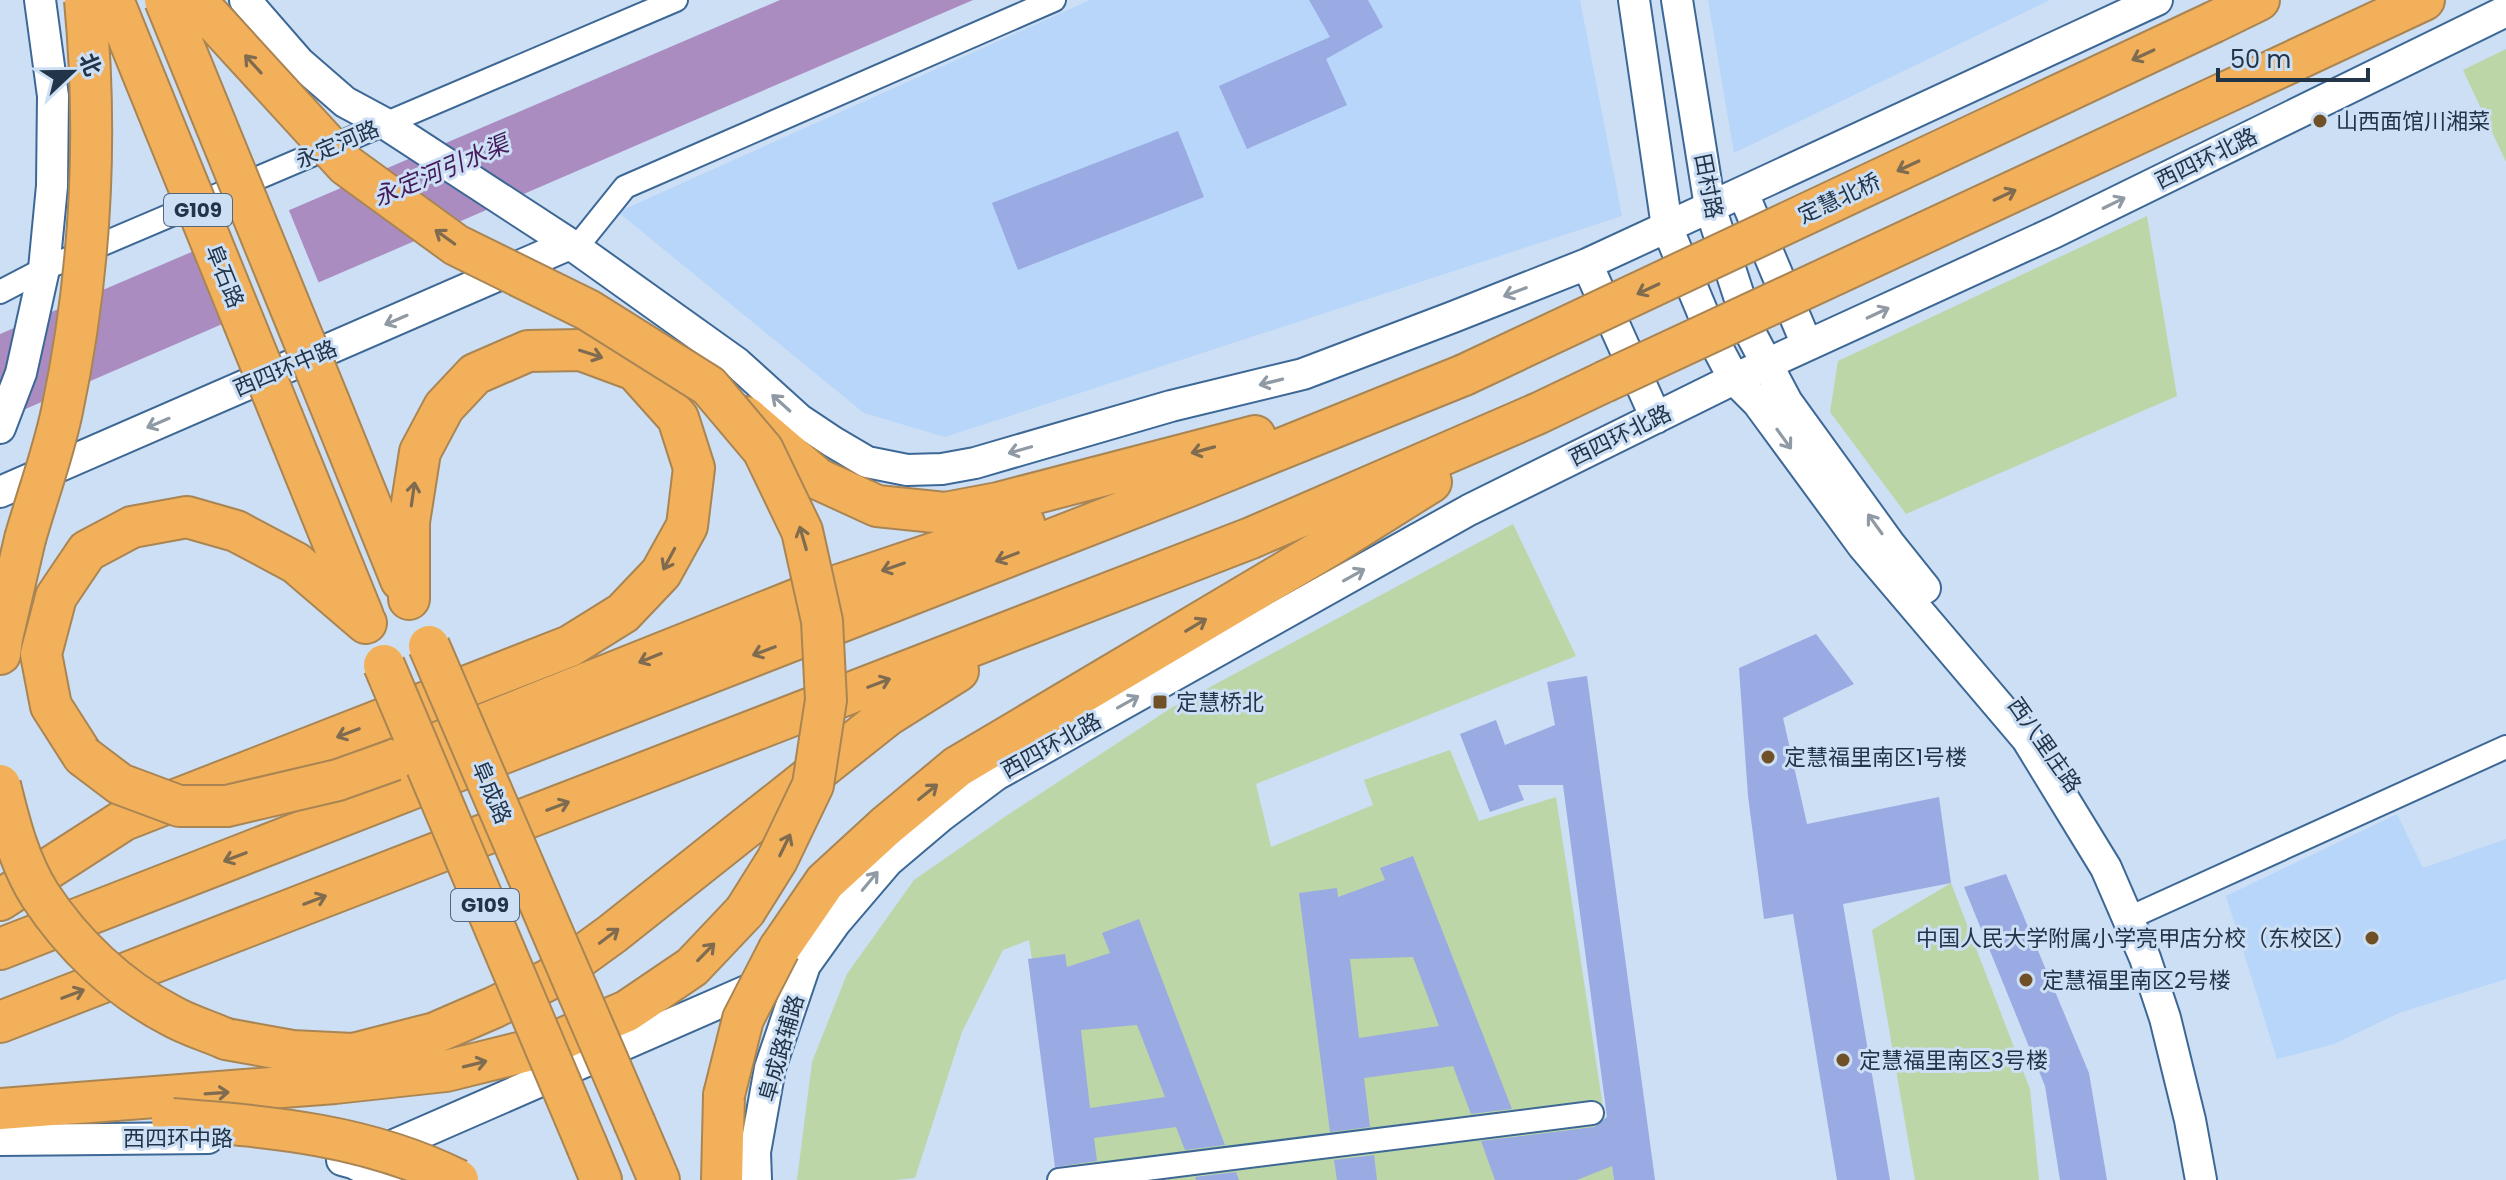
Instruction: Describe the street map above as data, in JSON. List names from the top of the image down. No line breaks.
{"streets":{"highway":["定慧北桥","G109","阜石路","阜成路"],"main road":["西四环北路","田村路","西四环中路","西八里庄路","阜成路辅路"],"street":["永定河路"]},"crossings":[["西四环北路","田村路"],["西四环北路","西八里庄路"],["西四环北路","阜成路辅路"],["田村路","西八里庄路"],["G109","阜石路"]],"one_way":["西四环北路","西四环中路"],"water":["永定河引水渠"],"places":{"other":["山西面馆川湘菜","定慧福里南区1号楼","中国人民大学附属小学亮甲店分校（东校区）","定慧福里南区2号楼","定慧福里南区3号楼"],"transit":["定慧桥北"]},"scale_bar":"50 m","north":"right"}
